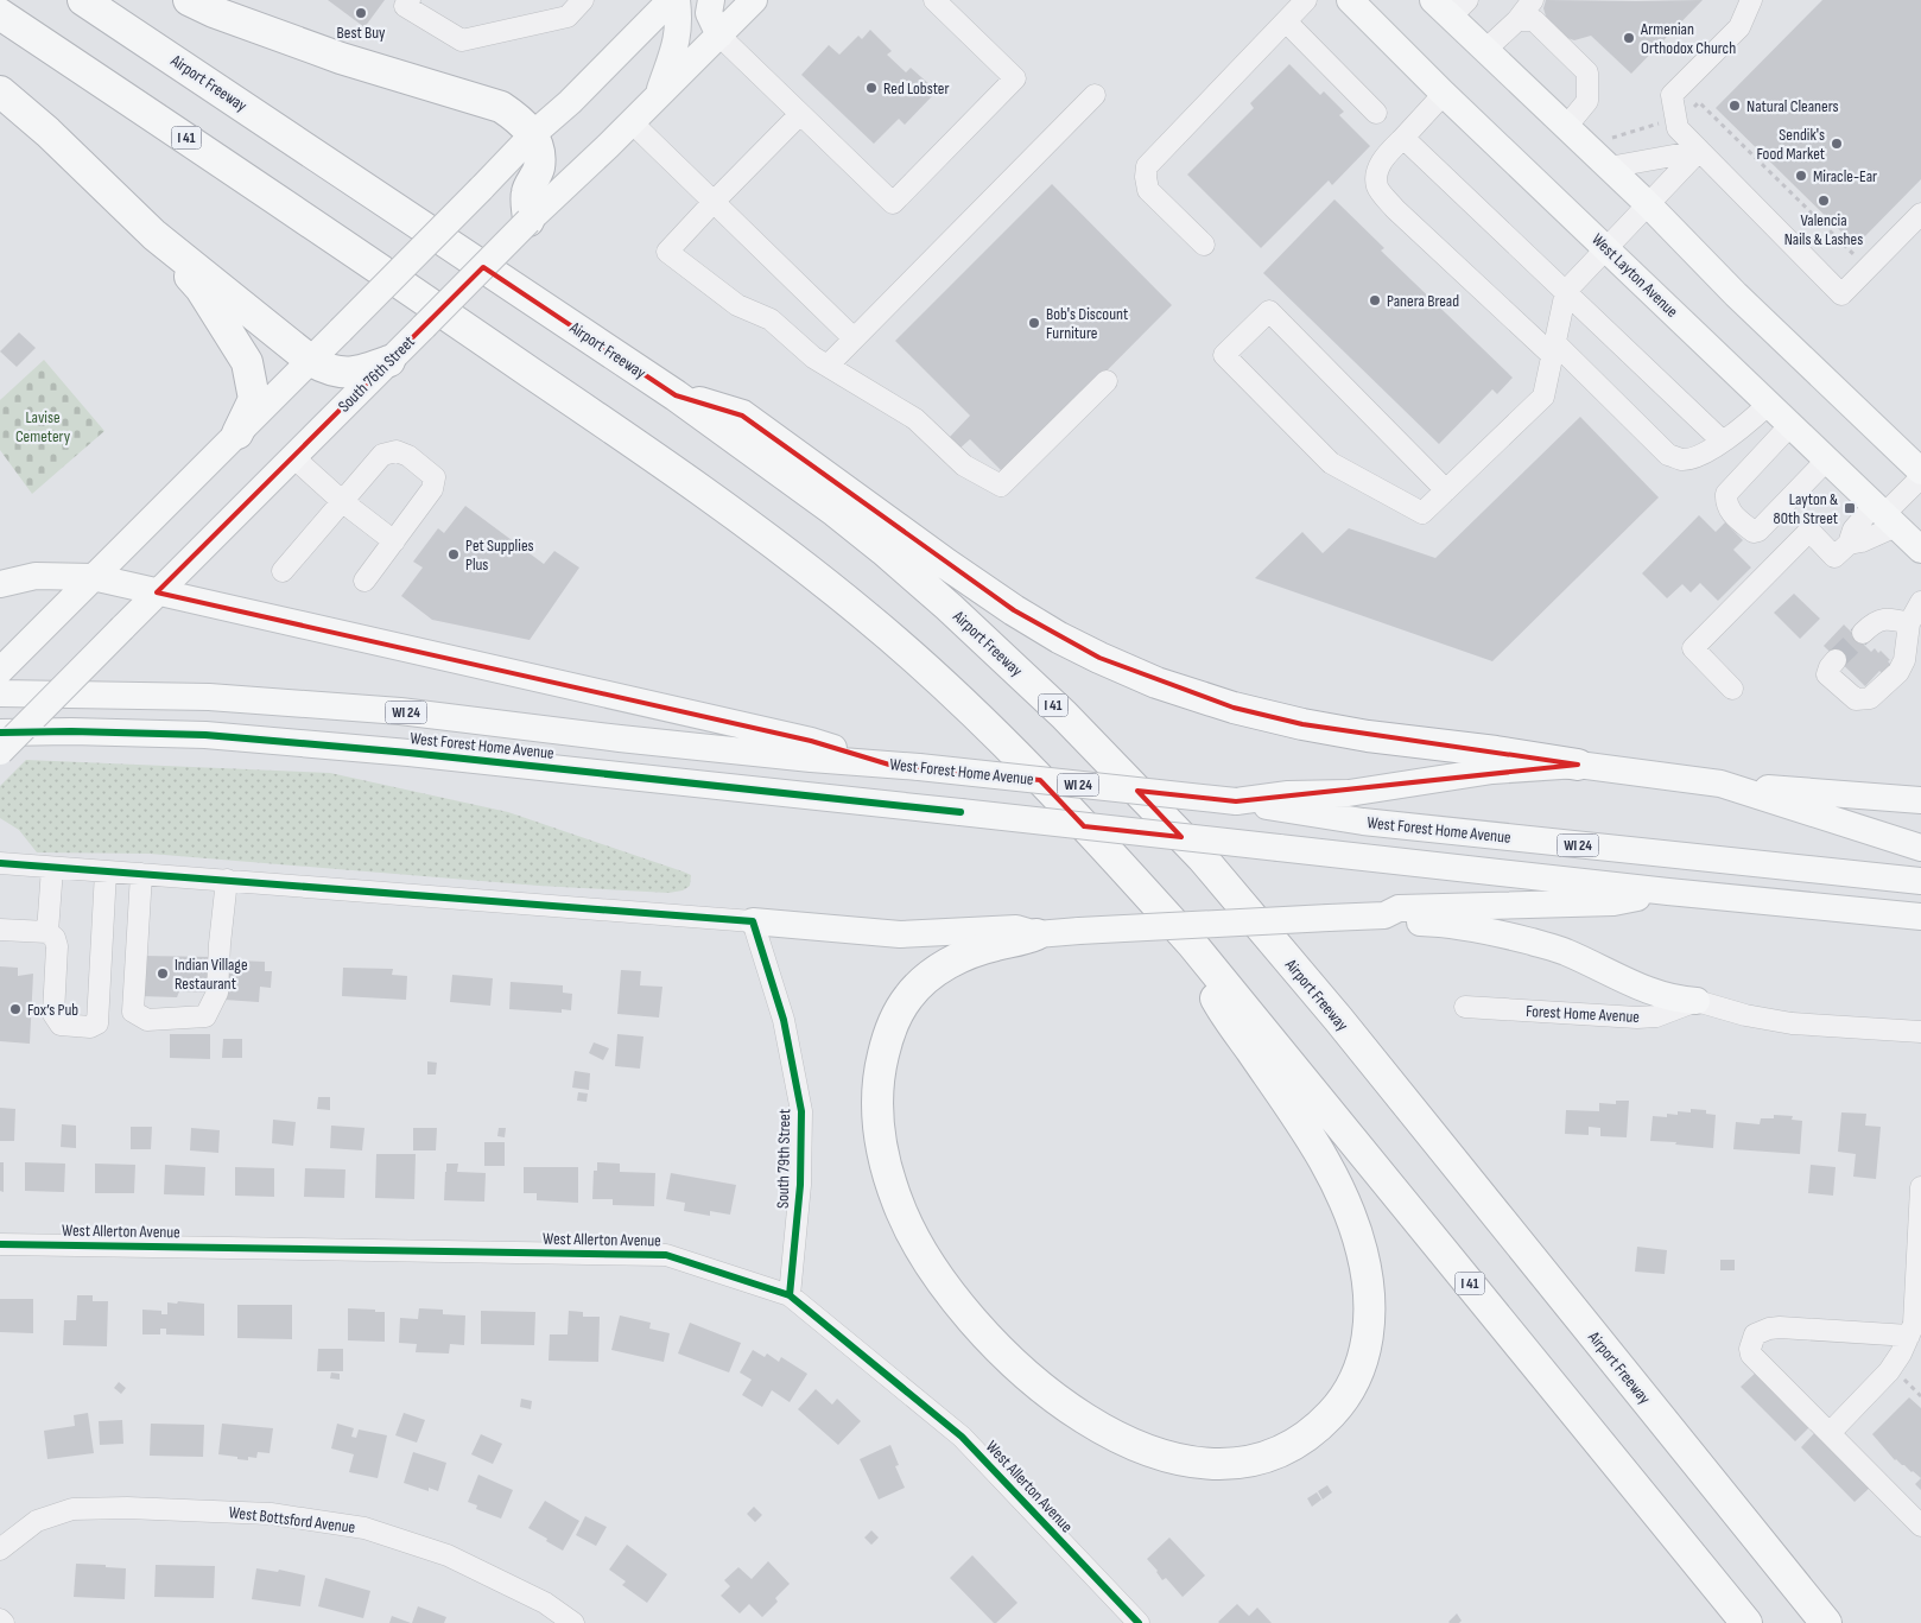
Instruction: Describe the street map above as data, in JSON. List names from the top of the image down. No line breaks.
{"streets":{"highway":["Airport Freeway","I 41"],"main road":["West Layton Avenue","South 76th Street","WI 24","West Forest Home Avenue"],"street":["Forest Home Avenue","South 79th Street","West Allerton Avenue","West Bottsford Avenue"]},"crossings":[["South 79th Street","West Allerton Avenue"]],"parks":["Lavise Cemetery"],"places":{"other":["Best Buy","Armenian Orthodox Church","Red Lobster","Natural Cleaners","Sendik's Food Market","Miracle-Ear","Valencia Nails & Lashes","Panera Bread","Bob's Discount Furniture","Pet Supplies Plus","Indian Village Restaurant","Fox’s Pub"],"transit":["Layton & 80th Street"]}}
